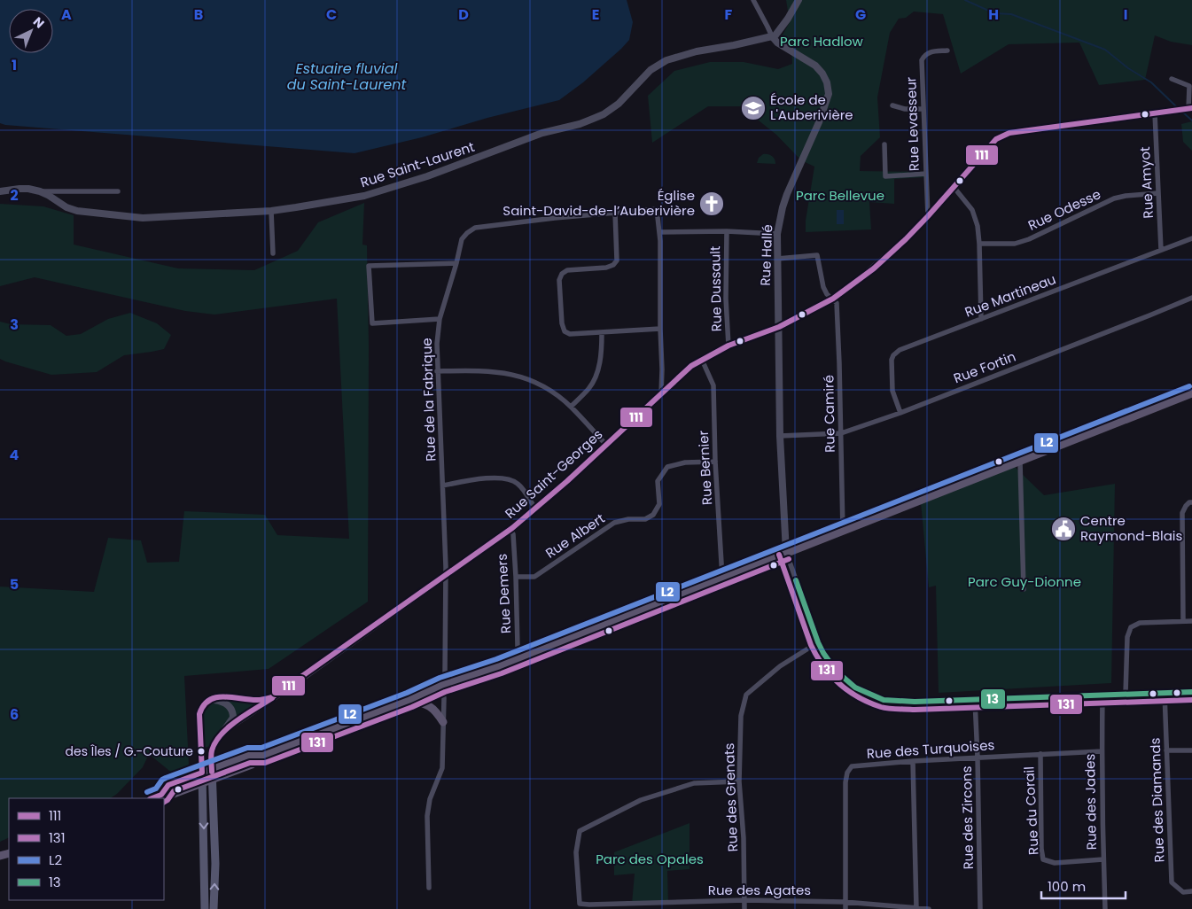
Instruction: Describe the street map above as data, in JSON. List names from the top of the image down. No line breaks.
{"streets":{"street":["Rue Levasseur","Rue Saint-Laurent","Rue Amyot","Rue Odesse","Rue Hallé","Rue Dussault","Rue Martineau","Rue Fortin","Rue de la Fabrique","Rue Camiré","Rue Bernier","Rue Saint-Georges","Rue Albert","Rue Demers","Rue des Turquoises","Rue des Grenats","Rue des Diamands","Rue des Jades","Rue du Corail","Rue des Zircons","Rue des Agates"]},"crossings":[["Rue Levasseur","Rue Saint-Georges"],["Rue Saint-Laurent","Rue Hallé"],["Rue Amyot","Rue Odesse"],["Rue Amyot","Rue Martineau"],["Rue Amyot","Rue Saint-Georges"],["Rue Hallé","Rue Fortin"],["Rue Hallé","Rue Saint-Georges"],["Rue Dussault","Rue Saint-Georges"],["Rue Martineau","Rue Fortin"],["Rue Fortin","Rue Camiré"],["Rue de la Fabrique","Rue Saint-Georges"],["Rue Camiré","Rue Saint-Georges"],["Rue Bernier","Rue Saint-Georges"],["Rue Bernier","Rue Albert"],["Rue Saint-Georges","Rue Demers"],["Rue Albert","Rue Demers"],["Rue des Turquoises","Rue des Jades"],["Rue des Turquoises","Rue du Corail"],["Rue des Turquoises","Rue des Zircons"],["Rue des Turquoises","Rue des Agates"],["Rue des Grenats","Rue des Agates"],["Rue des Jades","Rue du Corail"]],"water":["Estuaire fluvial du Saint-Laurent"],"parks":["Parc Hadlow","Parc Bellevue","Parc Guy-Dionne","Parc des Opales"],"places":{"school or university":["École de L'Auberivière"],"church":["Église Saint-David-de-l’Auberivière"],"public building":["Centre Raymond-Blais"],"other":["des Îles / G.-Couture"]},"lines":["transit line 111","transit line L2","transit line 131","transit line 13"],"legend":["111","131","L2","13"],"scale_bar":"100 m","north":"top right","grid":{"columns":["A","B","C","D","E","F","G","H","I"],"rows":["1","2","3","4","5","6"]}}
